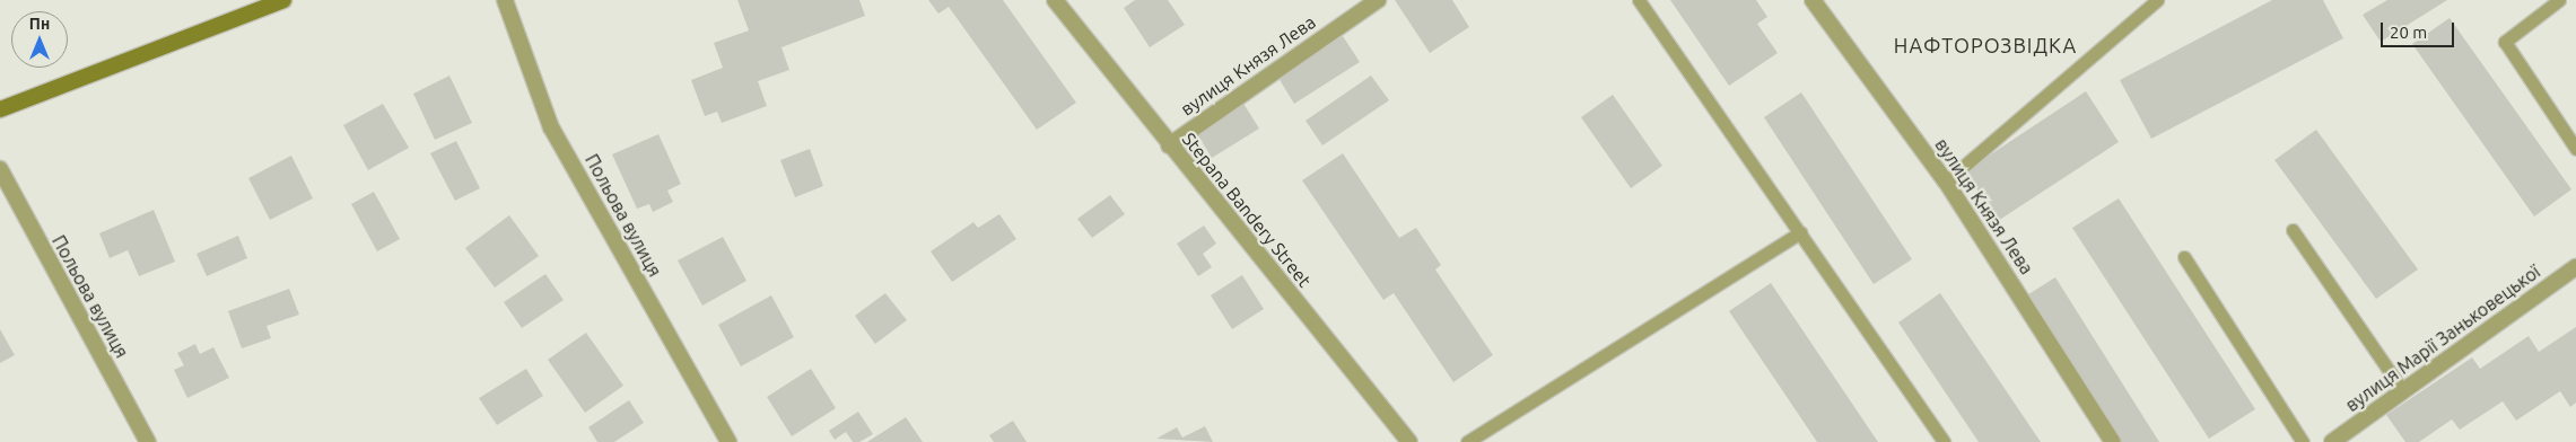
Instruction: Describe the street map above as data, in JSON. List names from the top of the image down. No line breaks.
{"streets":{"street":["вулиця Князя Лева","Stepana Bandery Street","Польова вулиця","вулиця Марії Заньковецької"]},"crossings":[["вулиця Князя Лева","Stepana Bandery Street"]],"districts":["НАФТОРОЗВІДКА"],"scale_bar":"20 m","north":"top"}
